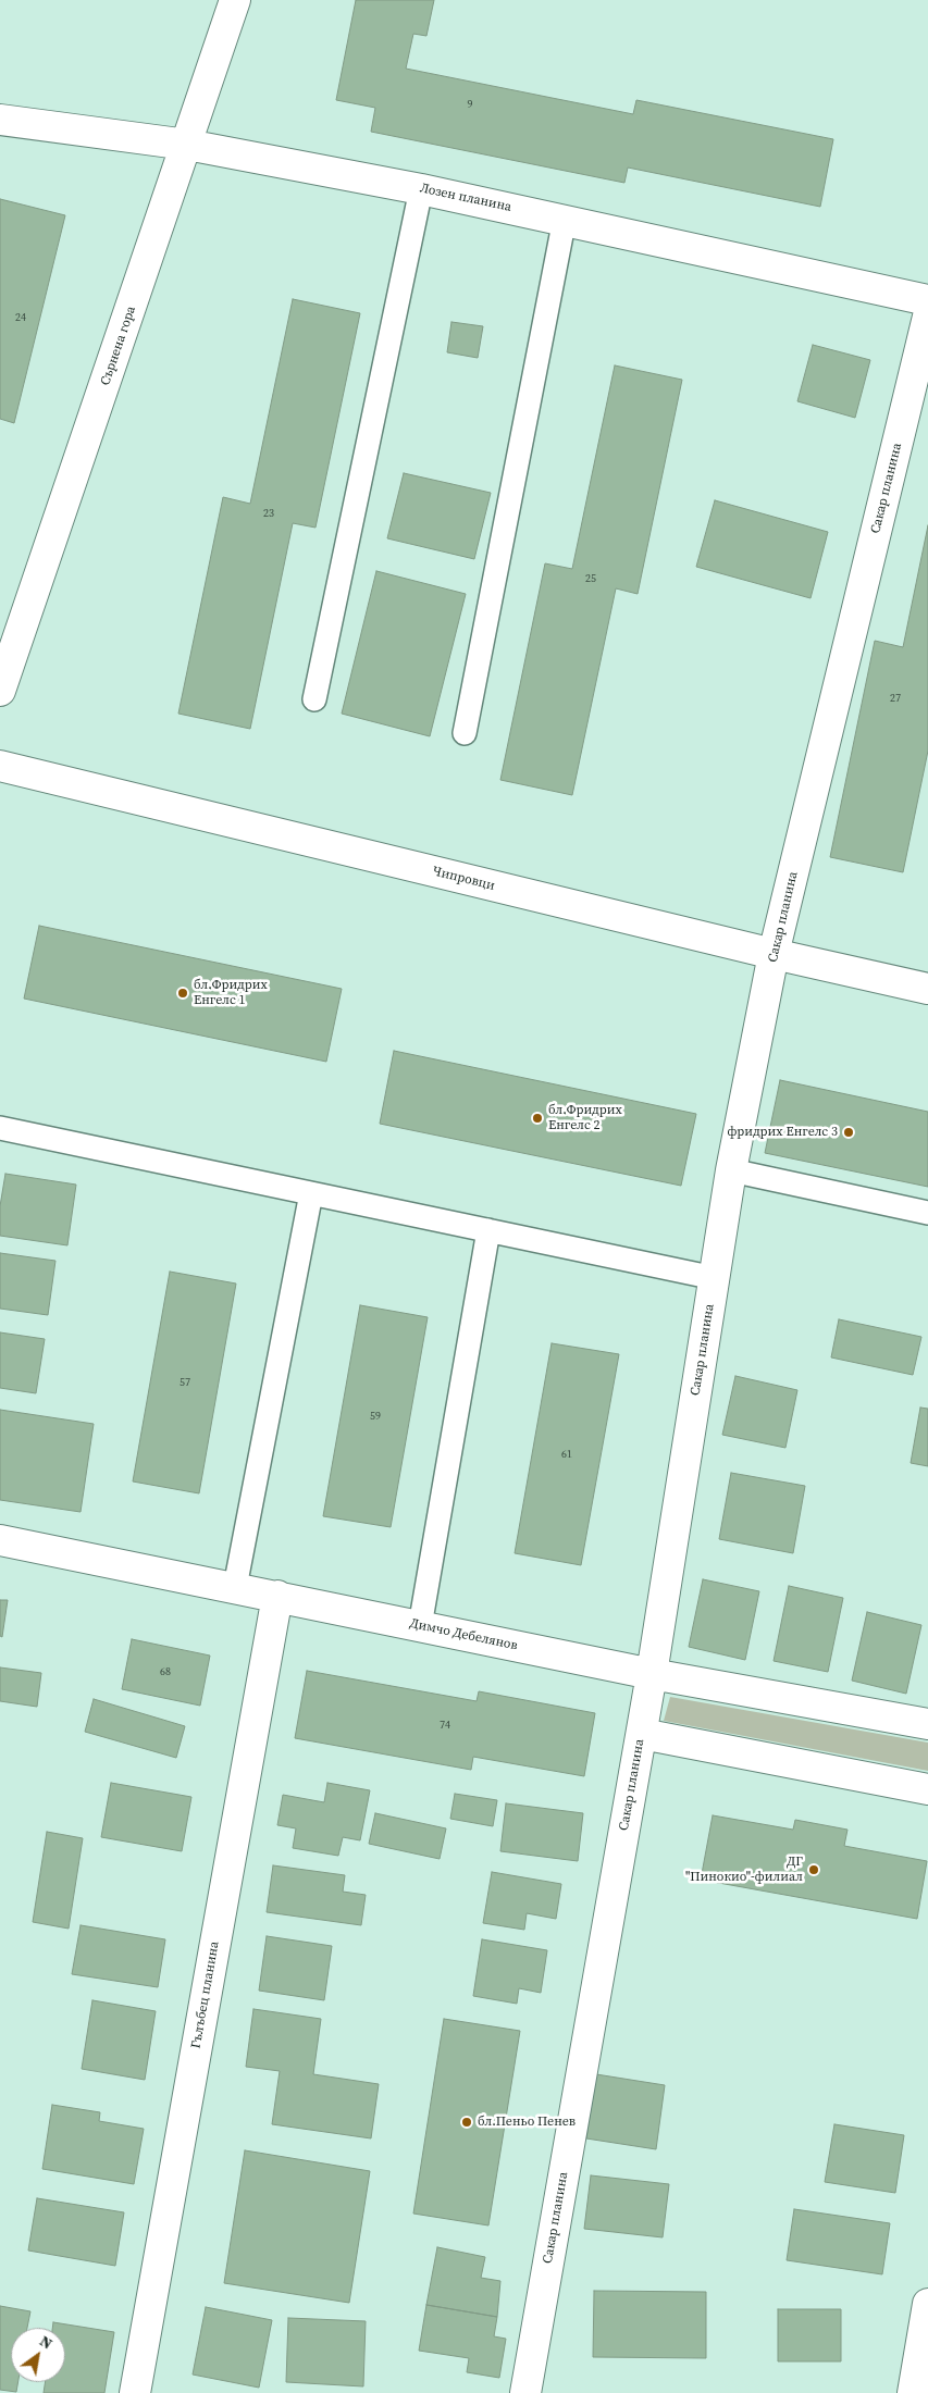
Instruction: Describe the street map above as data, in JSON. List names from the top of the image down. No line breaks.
{"streets":{"street":["Лозен планина","Сърнена гора","Сакар планина","Чипровци","Димчо Дебелянов","Гълъбец планина"]},"crossings":[["Лозен планина","Сърнена гора"],["Сакар планина","Чипровци"],["Сакар планина","Димчо Дебелянов"],["Димчо Дебелянов","Гълъбец планина"]],"places":["бл.Фридрих Енгелс 1","бл.Фридрих Енгелс 2","фридрих Енгелс 3","ДГ \"Пинокио\"-филиал","бл.Пеньо Пенев"],"house_numbers":["9","24","23","25","27","57","59","61","68","74"],"north":"top right"}
